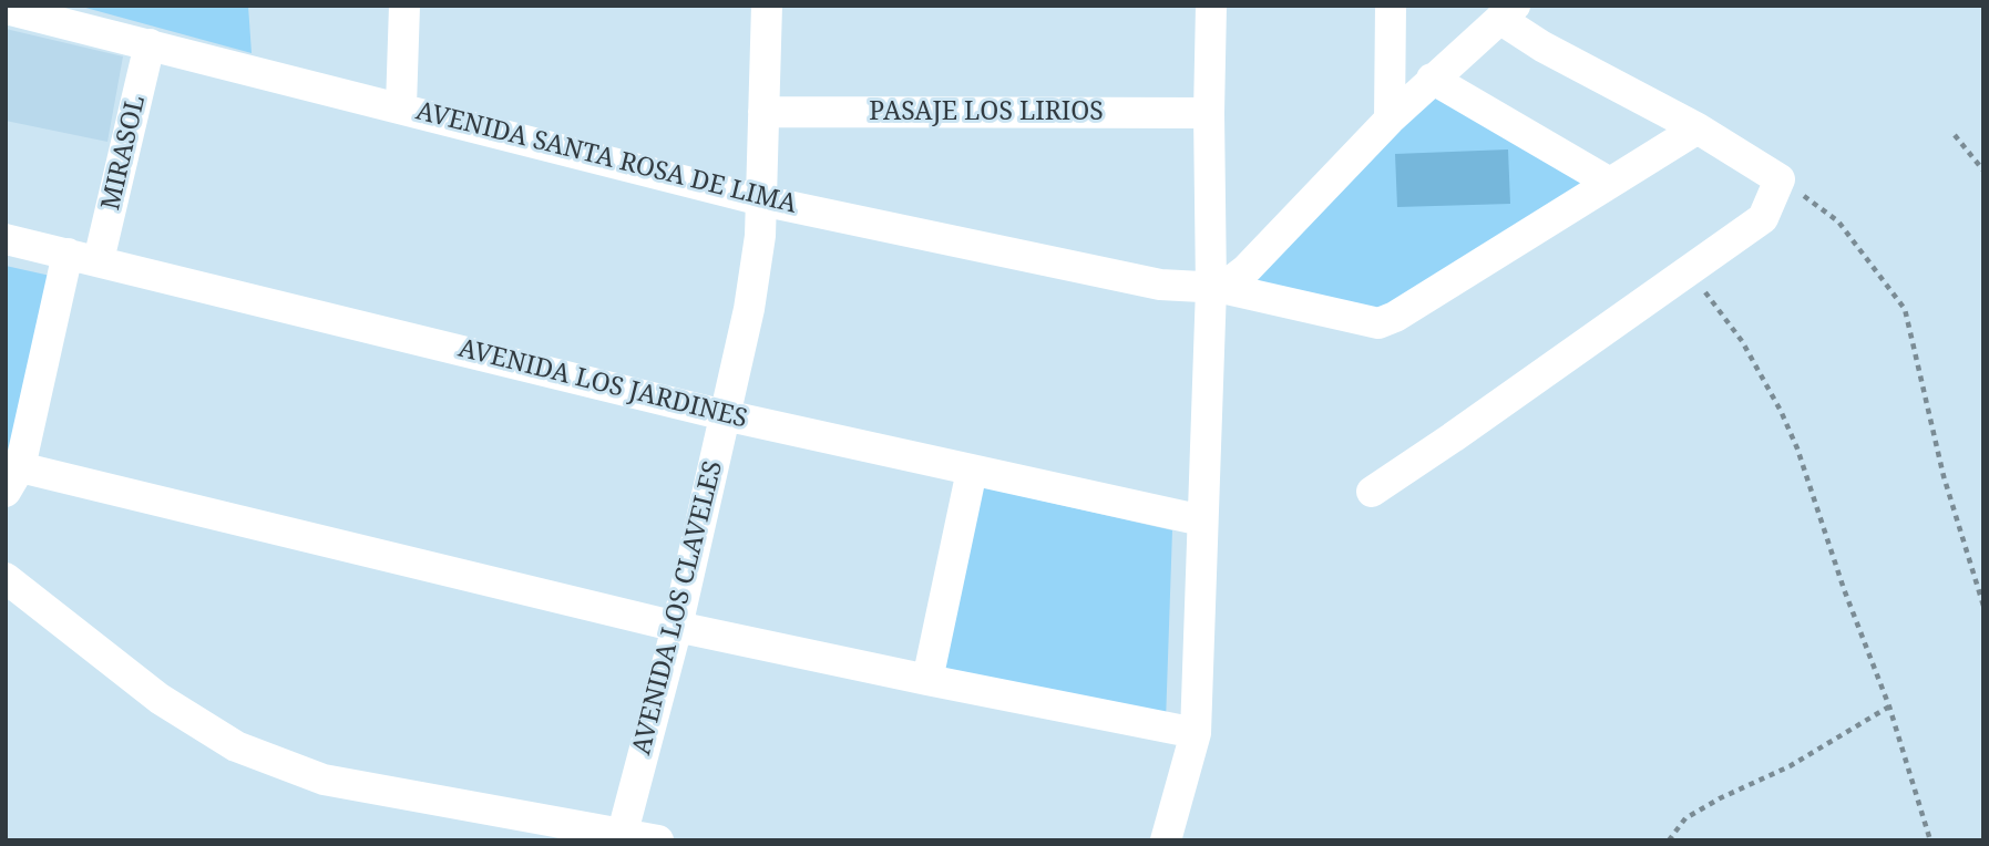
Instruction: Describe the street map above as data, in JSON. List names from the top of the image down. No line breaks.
{"streets":{"street":["PASAJE LOS LIRIOS","MIRASOL","AVENIDA SANTA ROSA DE LIMA","AVENIDA LOS JARDINES","AVENIDA LOS CLAVELES"]},"crossings":[["PASAJE LOS LIRIOS","AVENIDA LOS CLAVELES"],["MIRASOL","AVENIDA SANTA ROSA DE LIMA"],["MIRASOL","AVENIDA LOS JARDINES"],["AVENIDA SANTA ROSA DE LIMA","AVENIDA LOS CLAVELES"],["AVENIDA LOS JARDINES","AVENIDA LOS CLAVELES"]]}
